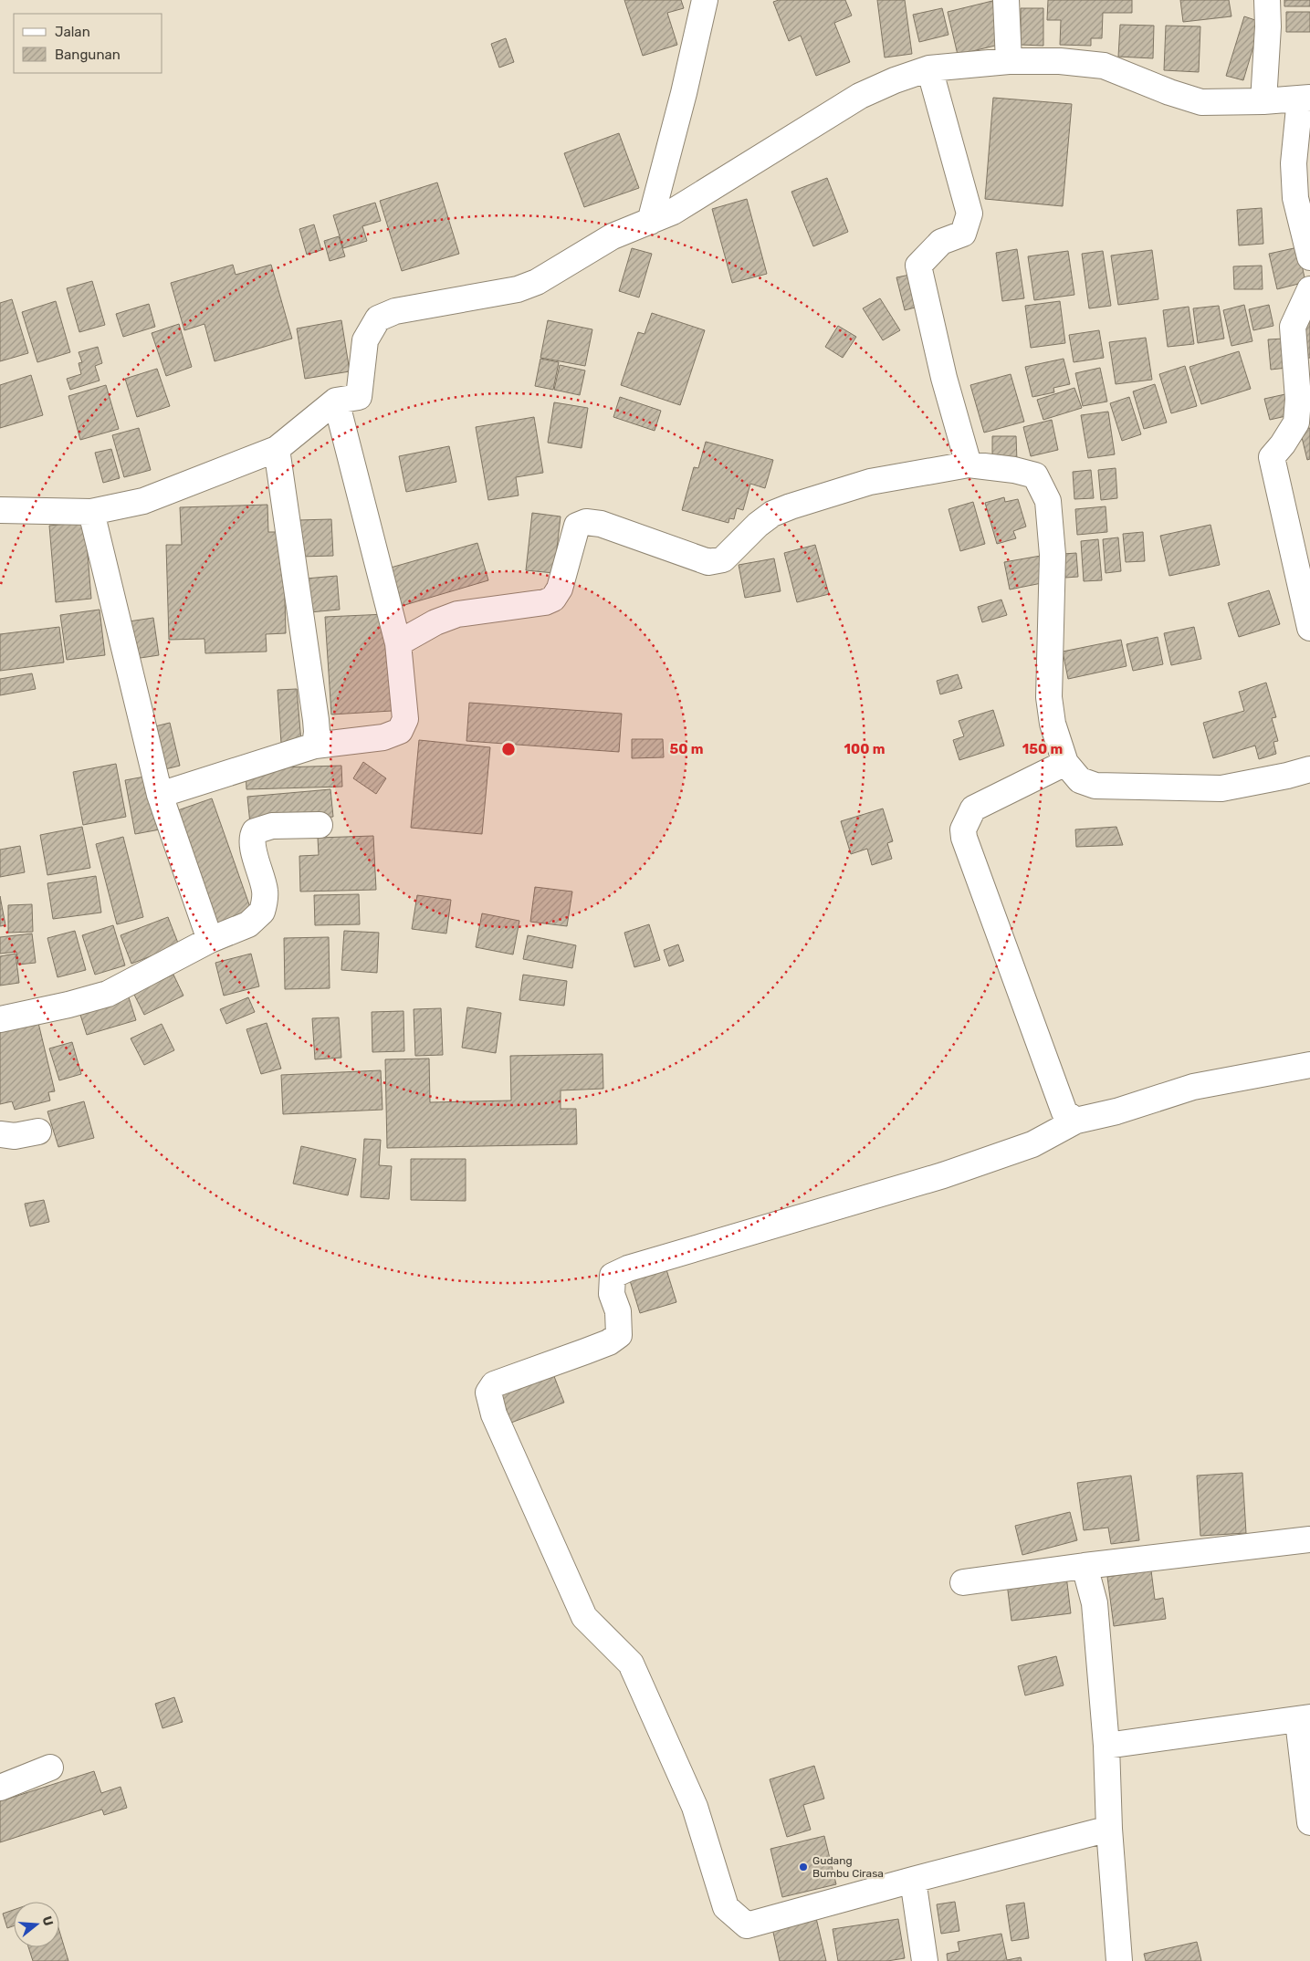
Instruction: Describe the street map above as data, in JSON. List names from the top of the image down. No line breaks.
{"places":["Gudang Bumbu Cirasa"],"legend":["Jalan","Bangunan"],"north":"right","rings":["50 m","100 m","150 m"]}
